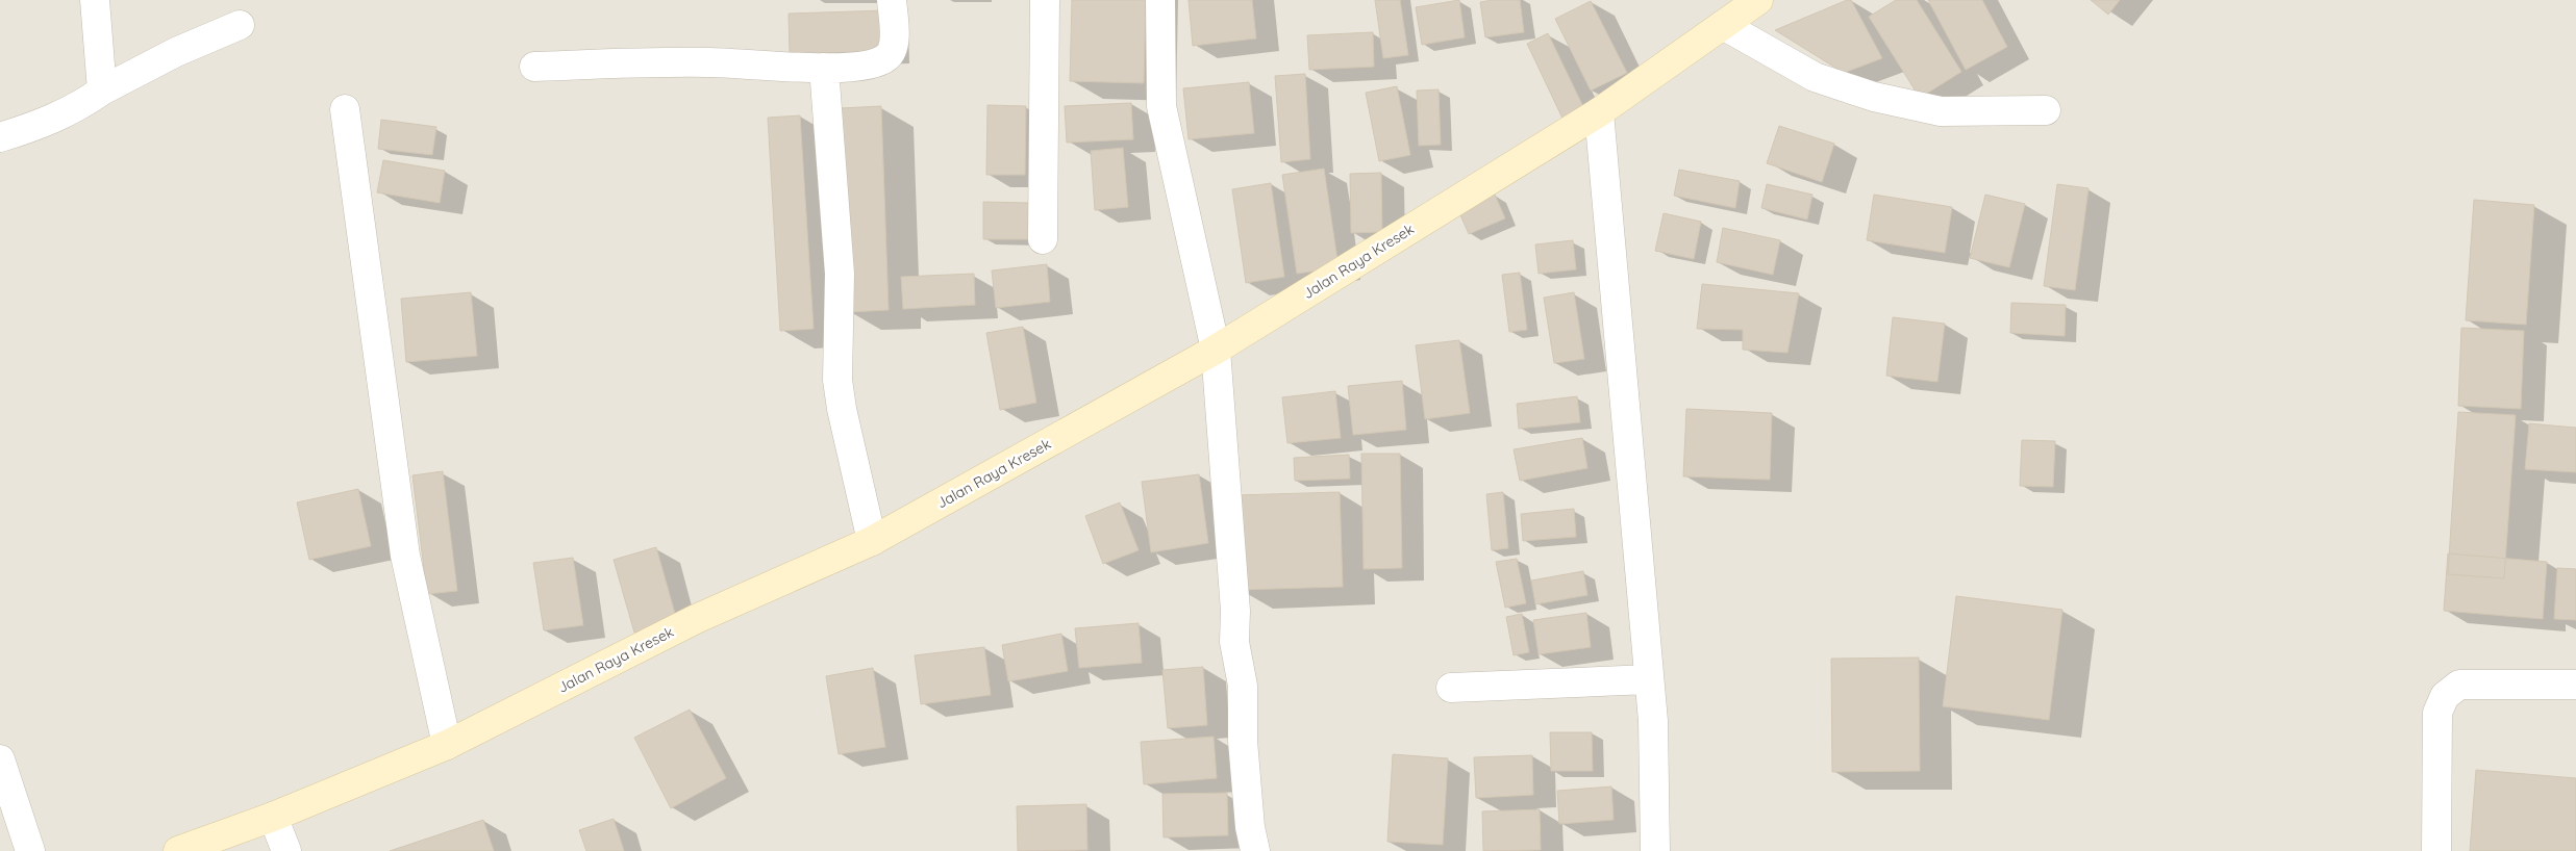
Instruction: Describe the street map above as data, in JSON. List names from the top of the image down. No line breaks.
{"streets":{"main road":["Jalan Raya Kresek"]}}
